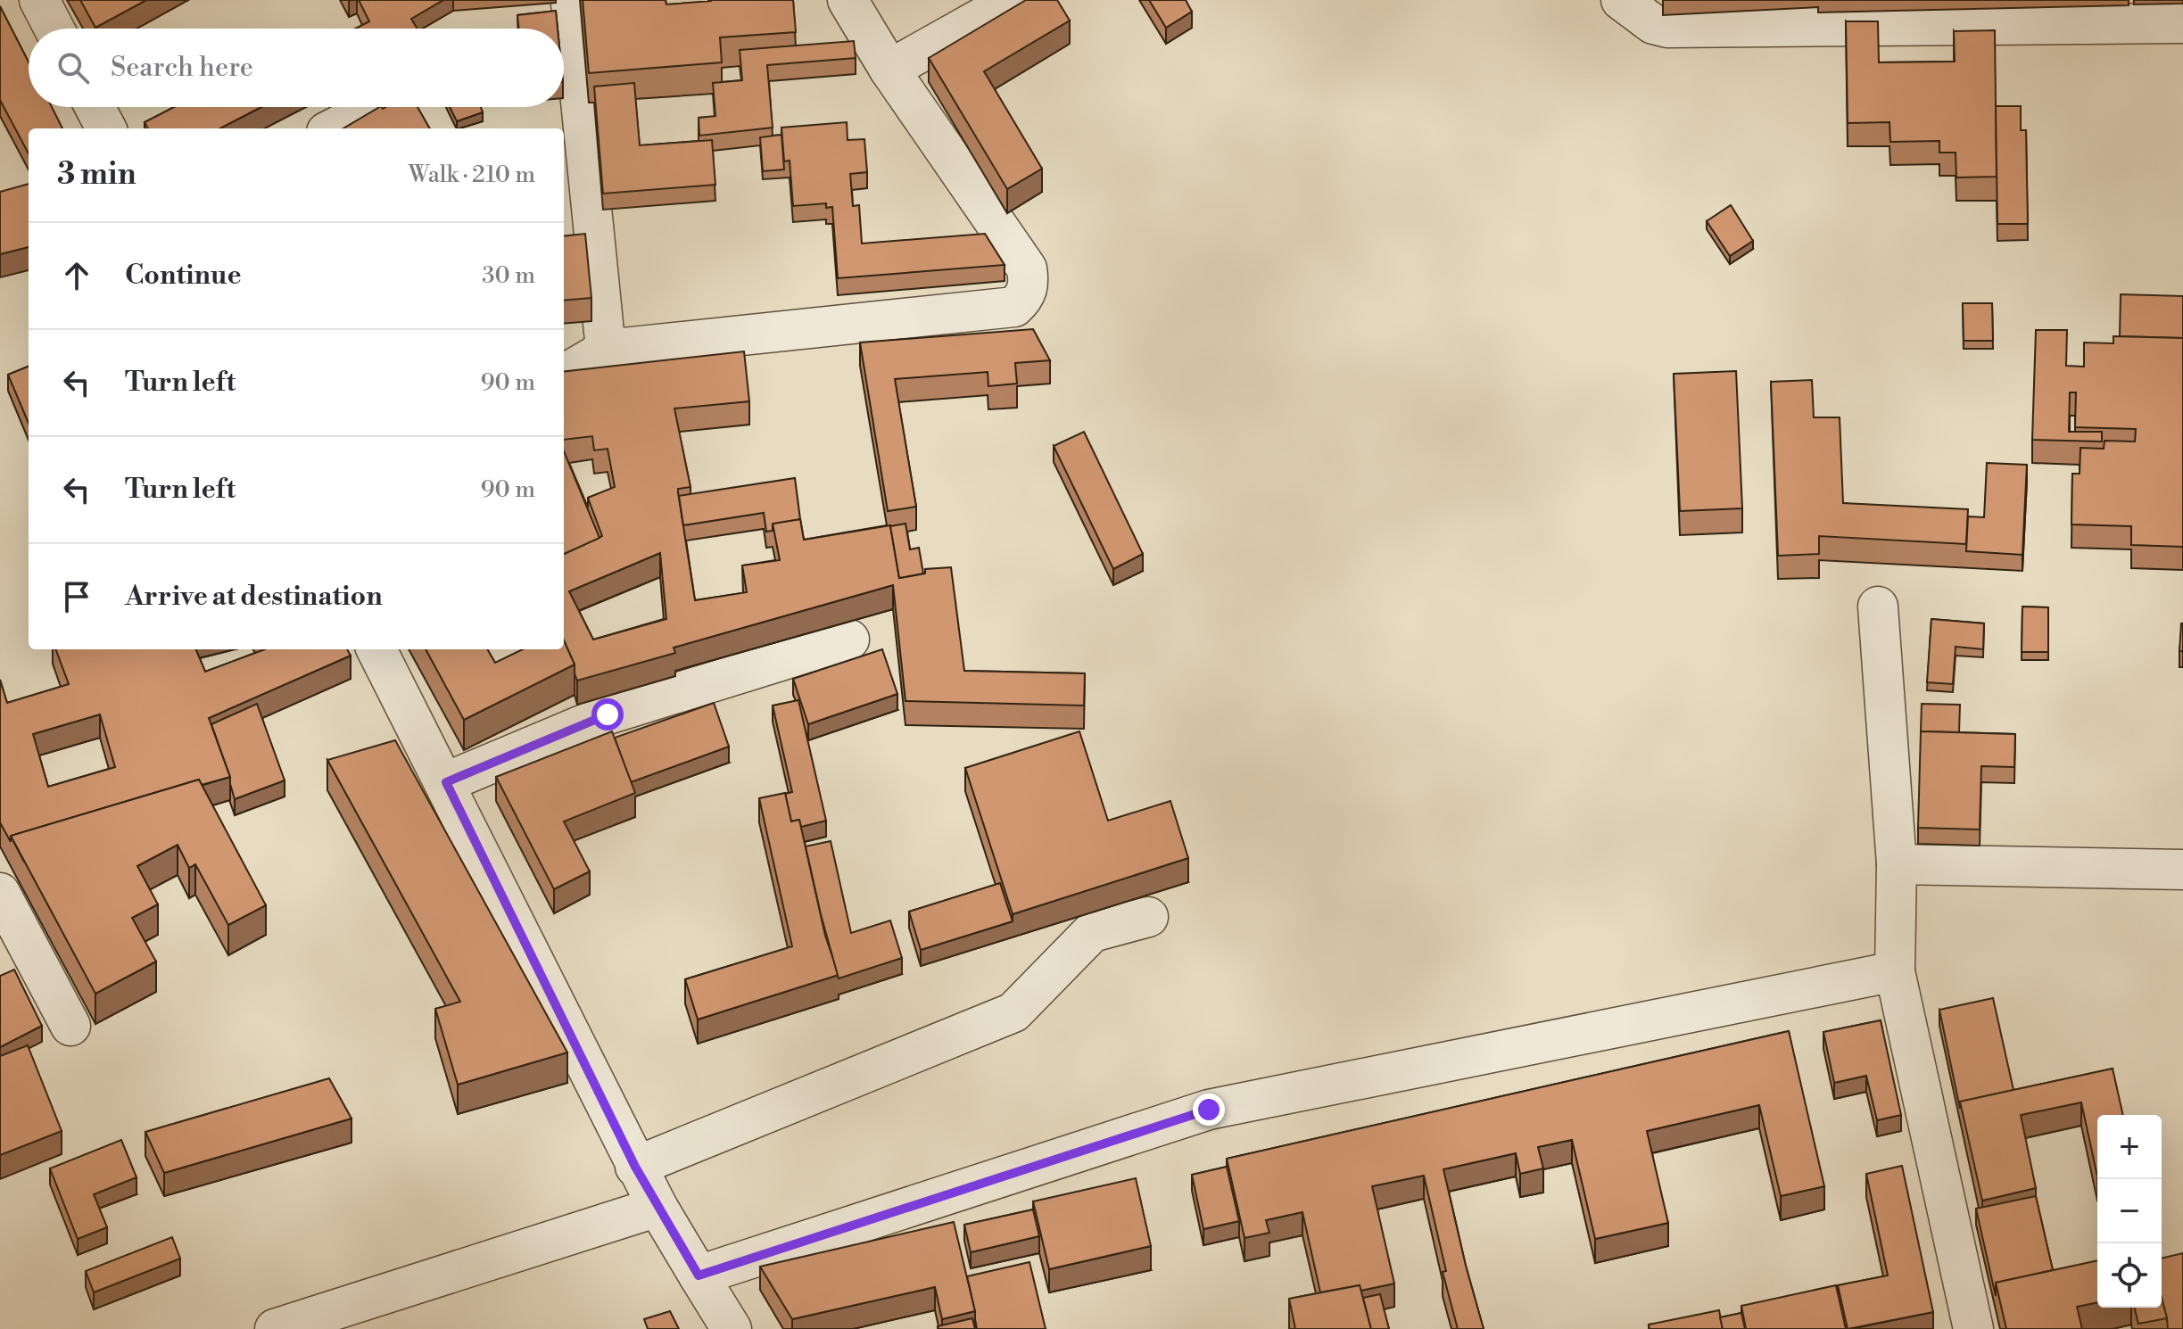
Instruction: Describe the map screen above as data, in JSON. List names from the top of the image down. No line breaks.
{"page":{"search":"Search here","heading":["3 min","Walk · 210 m"],"list":[["Continue","30 m"],["Turn left","90 m"],["Turn left","90 m"],"Arrive at destination"],"map_buttons":["+","−"]}}
